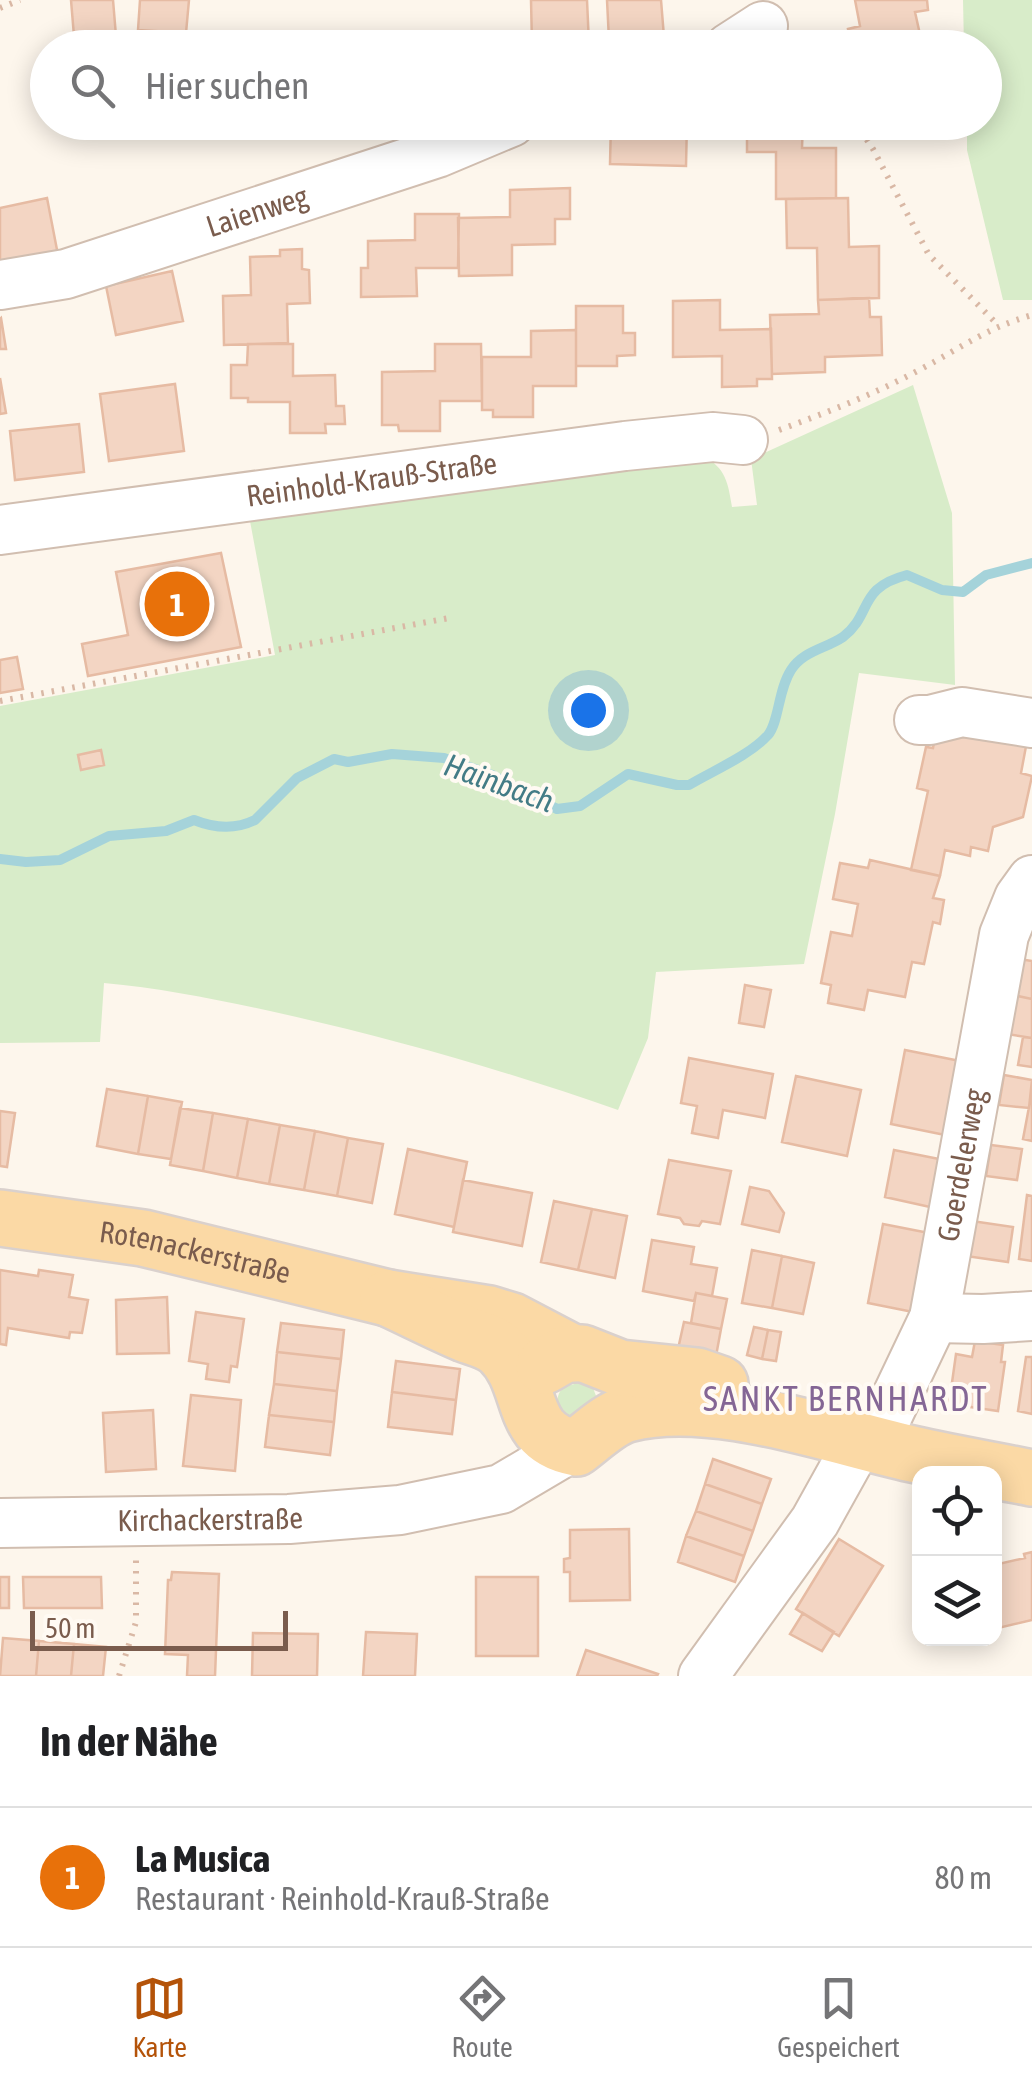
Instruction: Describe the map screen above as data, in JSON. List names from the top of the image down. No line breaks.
{"streets":{"main road":["Rotenackerstraße"],"street":["Laienweg","Reinhold-Krauß-Straße","Goerdelerweg","Kirchackerstraße"]},"crossings":[["Goerdelerweg","Rotenackerstraße"],["Rotenackerstraße","Kirchackerstraße"]],"districts":["SANKT BERNHARDT"],"water":["Hainbach"],"scale_bar":"50 m","page":{"search":"Hier suchen","pins":"1","scale":"50 m","heading":"In der Nähe","list":[{"mark":"1","name":"La Musica","note":"Restaurant · Reinhold-Krauß-Straße","value":"80 m"}],"nav":["Karte","Route","Gespeichert"]}}
